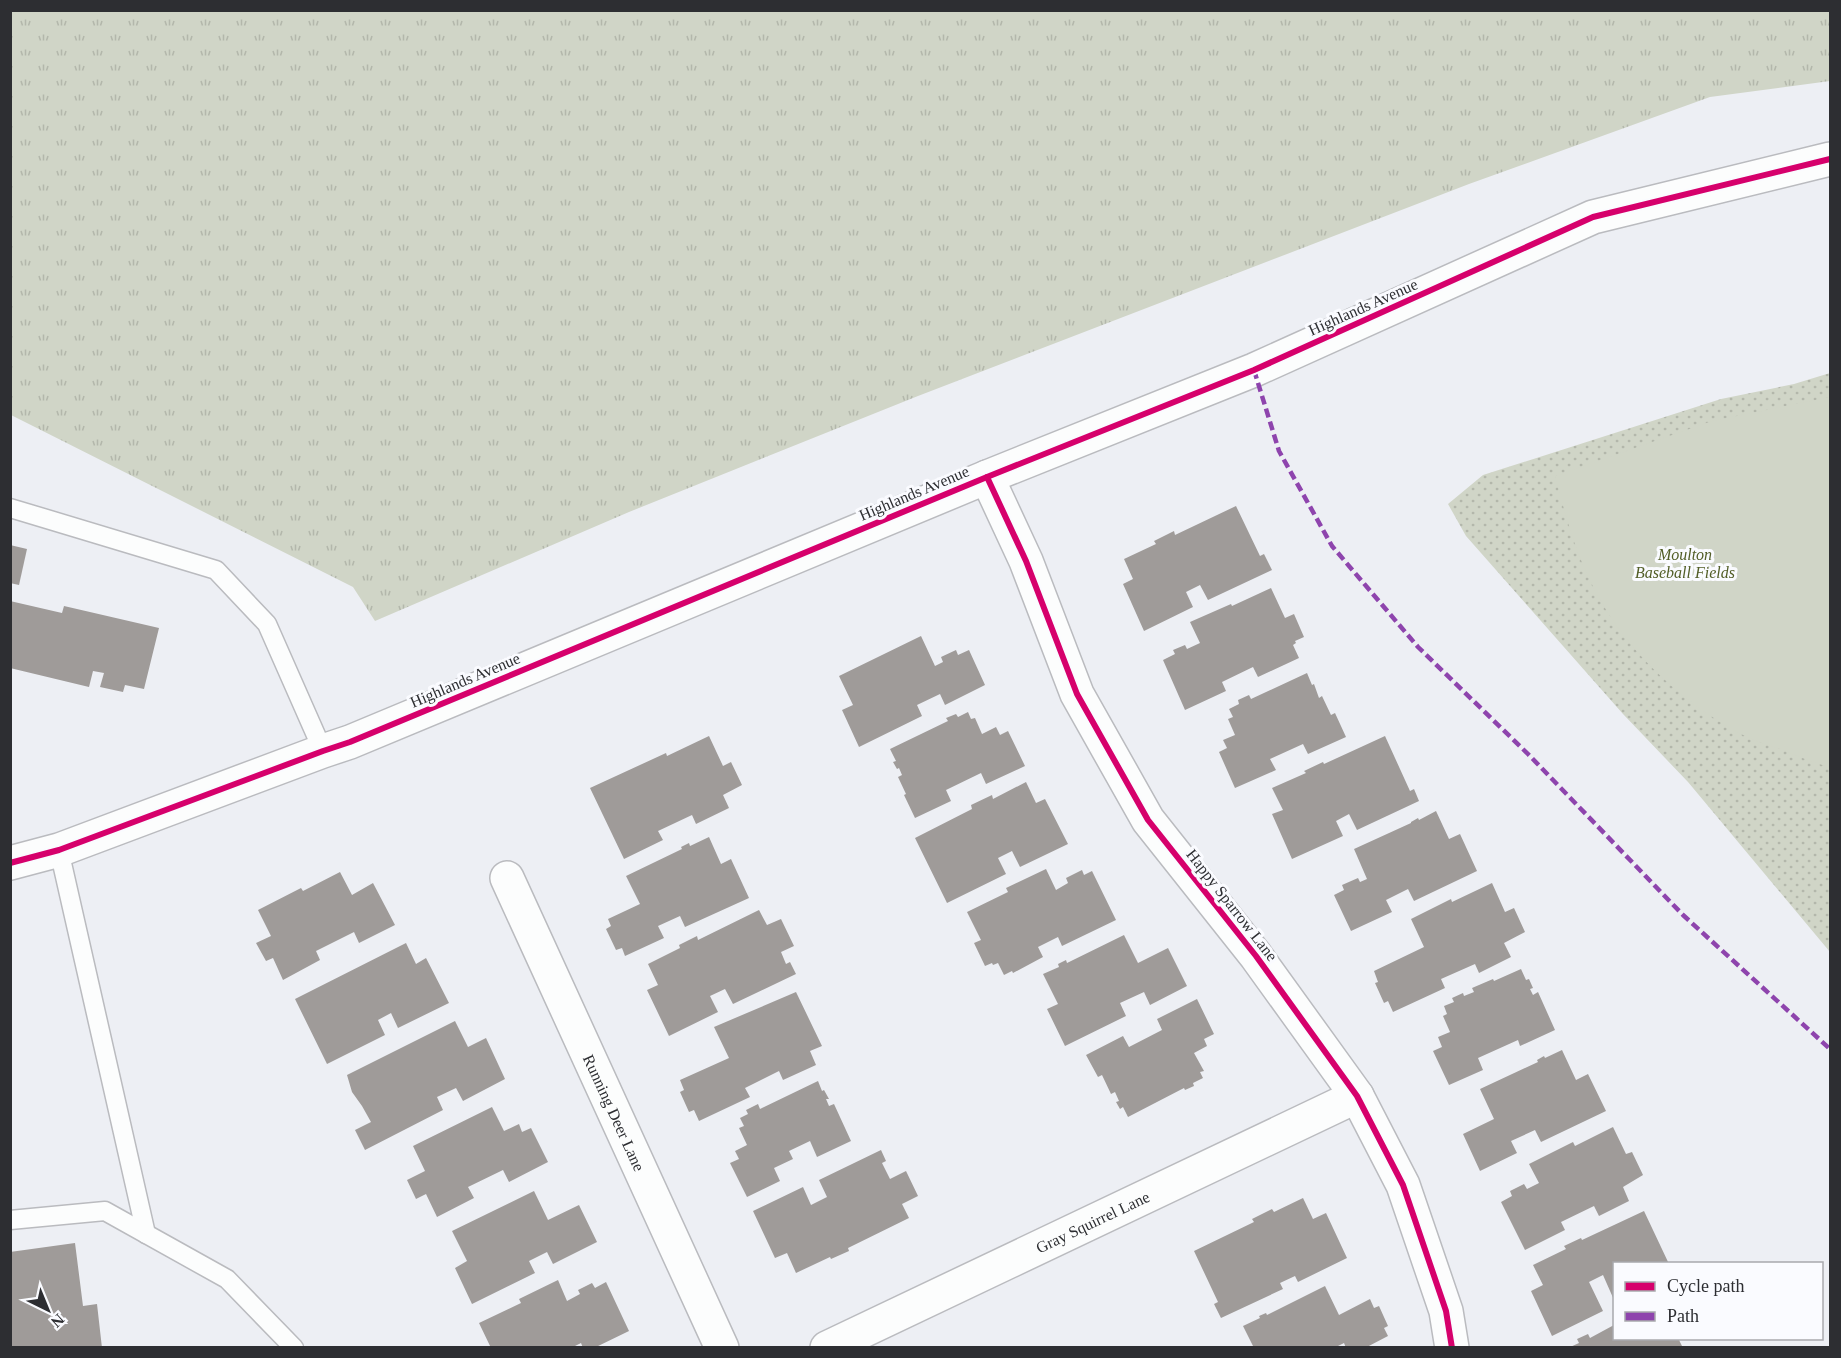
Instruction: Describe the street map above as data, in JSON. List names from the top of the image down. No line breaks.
{"streets":{"street":["Highlands Avenue","Happy Sparrow Lane","Running Deer Lane","Gray Squirrel Lane"]},"crossings":[["Highlands Avenue","Happy Sparrow Lane"],["Happy Sparrow Lane","Gray Squirrel Lane"]],"parks":["Moulton Baseball Fields"],"legend":["Cycle path","Path"],"north":"bottom right"}
